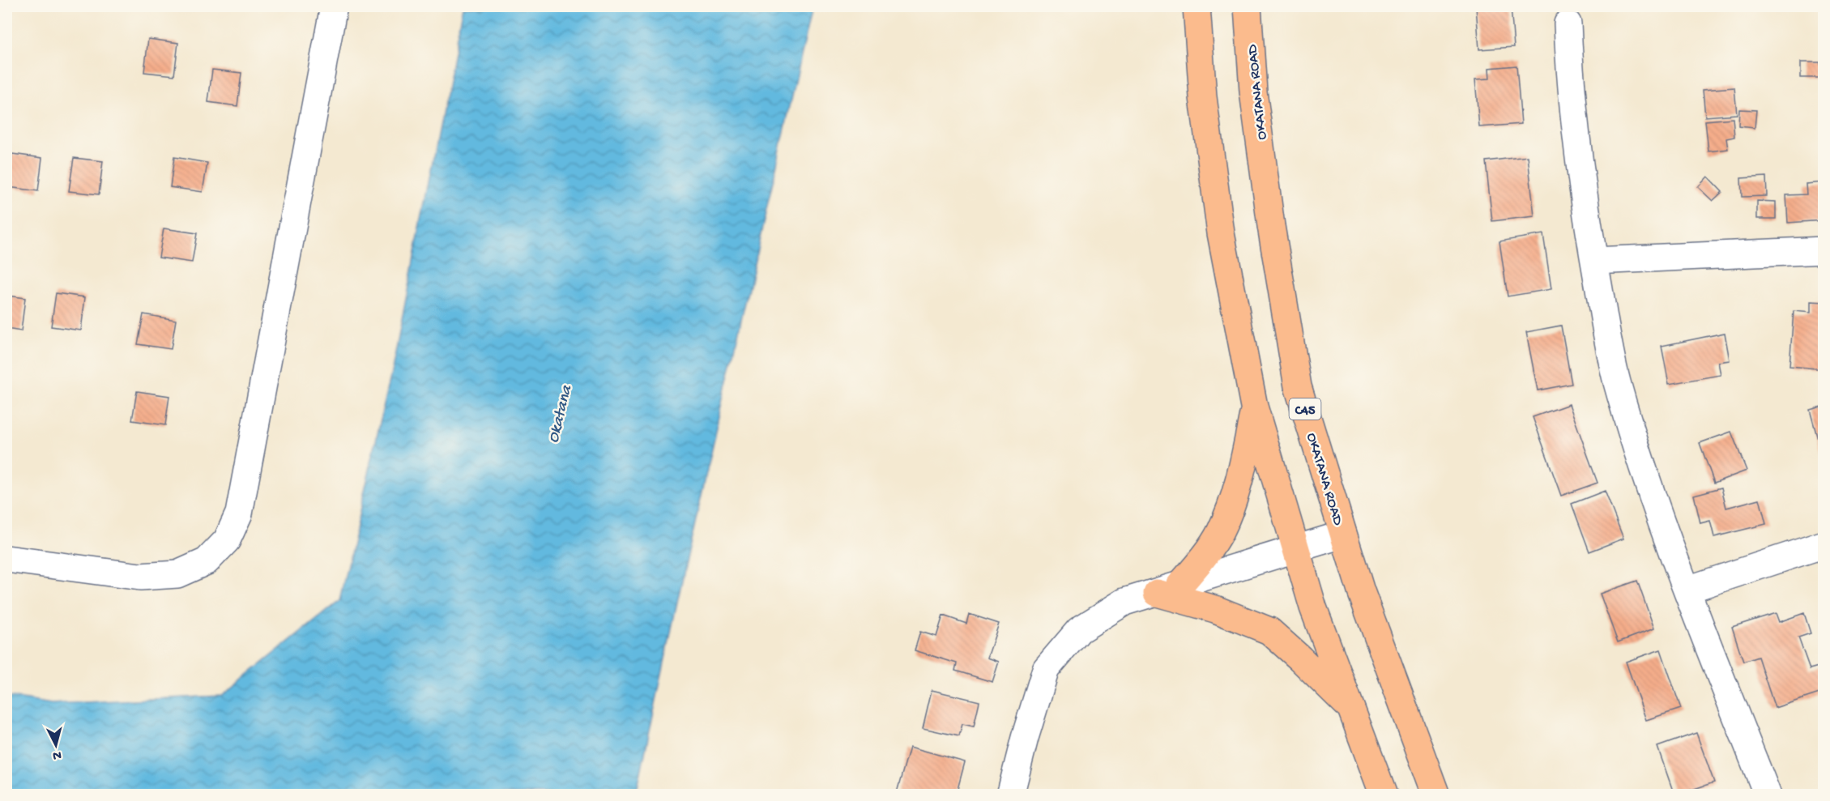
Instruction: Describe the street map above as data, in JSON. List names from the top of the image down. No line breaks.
{"streets":{"main road":["OKATANA ROAD","C45"]},"water":["Okatana"],"north":"bottom"}
